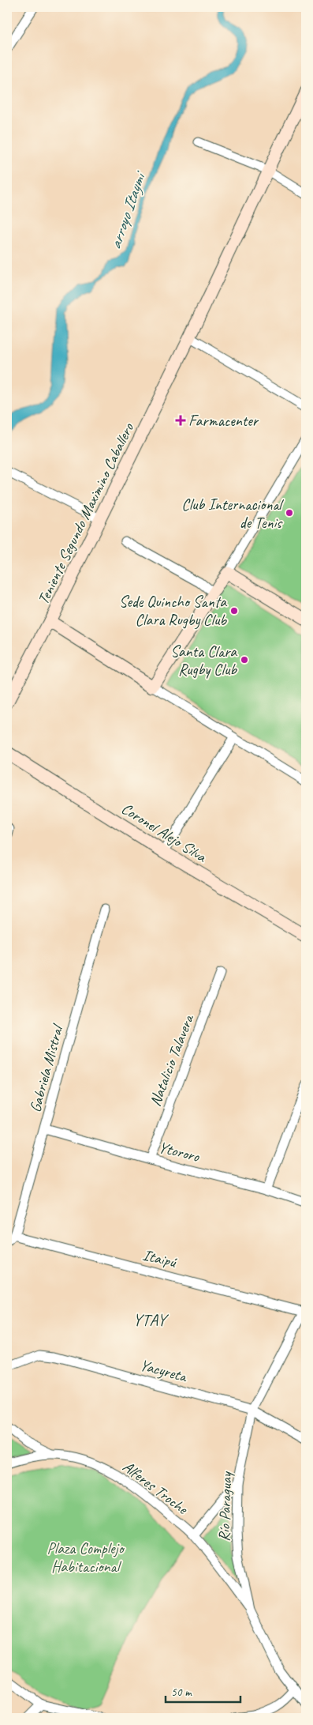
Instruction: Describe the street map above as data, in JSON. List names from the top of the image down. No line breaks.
{"streets":{"main road":["Teniente Segundo Maximino Caballero","Coronel Alejo Silva"],"street":["Natalicio Talavera","Gabriela Mistral","Ytororo","Itaipú","Yacyreta","Alferes Troche","Río Paraguay"]},"crossings":[["Natalicio Talavera","Ytororo"],["Gabriela Mistral","Ytororo"],["Gabriela Mistral","Itaipú"],["Itaipú","Río Paraguay"],["Yacyreta","Río Paraguay"],["Alferes Troche","Río Paraguay"]],"districts":["YTAY"],"water":["arroyo Itaymi"],"parks":["Plaza Complejo Habitacional"],"places":{"health":["Farmacenter"],"other":["Club Internacional de Tenis","Sede Quincho Santa Clara Rugby Club","Santa Clara Rugby Club"]},"scale_bar":"50 m"}
